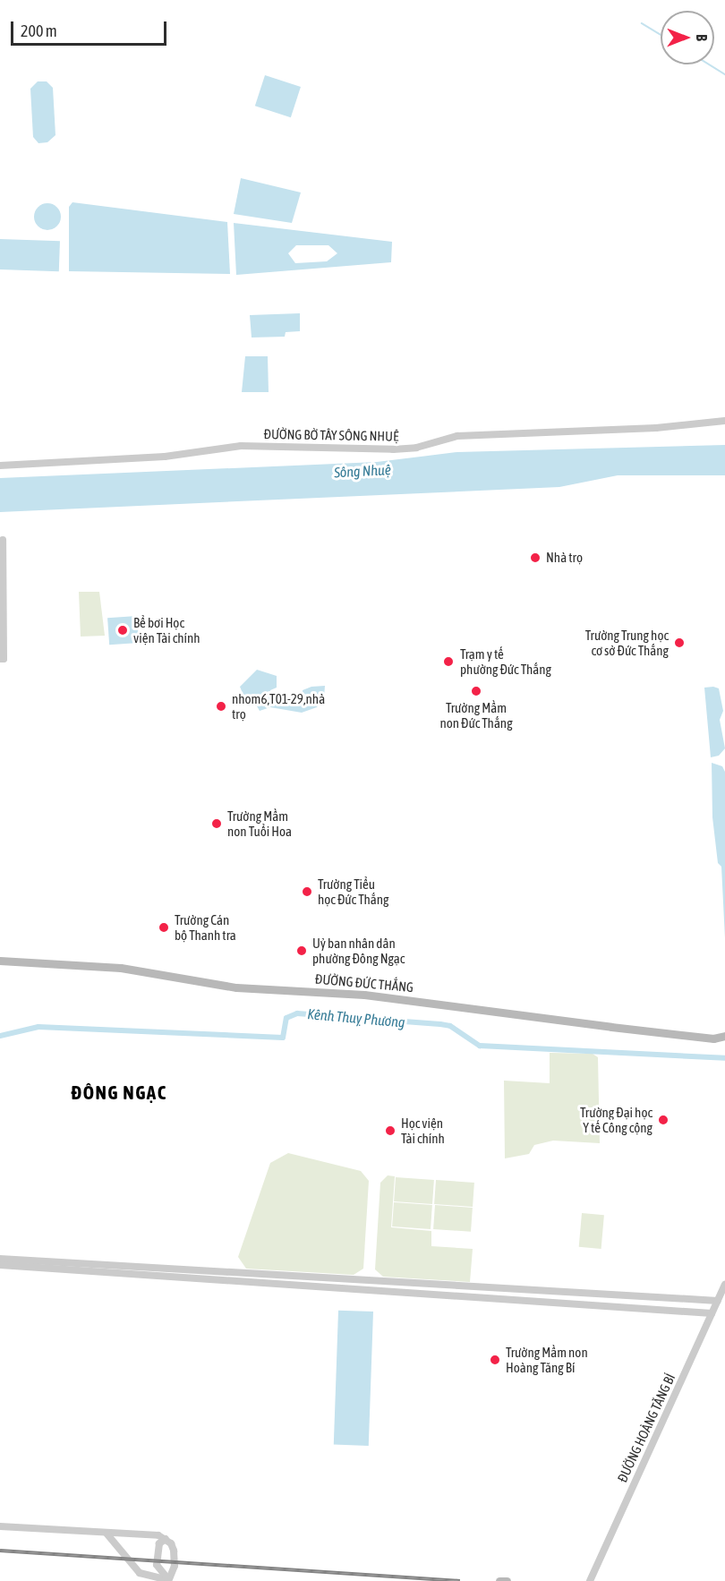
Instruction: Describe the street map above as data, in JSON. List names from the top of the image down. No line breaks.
{"streets":{"main road":["ĐƯỜNG ĐỨC THẮNG"],"street":["ĐƯỜNG BỜ TÂY SÔNG NHUỆ","ĐƯỜNG HOÀNG TĂNG BÍ"]},"districts":["ĐÔNG NGẠC"],"water":["Sông Nhuệ","Kênh Thuỵ Phương"],"places":["Nhà trọ","Bể bơi Học viện Tài chính","Trường Trung học cơ sở Đức Thắng","Trạm y tế phường Đức Thắng","Trường Mầm non Đức Thắng","nhom6,T01-29,nhà trọ","Trường Mầm non Tuổi Hoa","Trường Tiểu học Đức Thắng","Trường Cán bộ Thanh tra","Uỷ ban nhân dân phường Đông Ngạc","Trường Đại học Y tế Công cộng","Học viện Tài chính","Trường Mầm non Hoàng Tăng Bí"],"scale_bar":"200 m","north":"right"}
